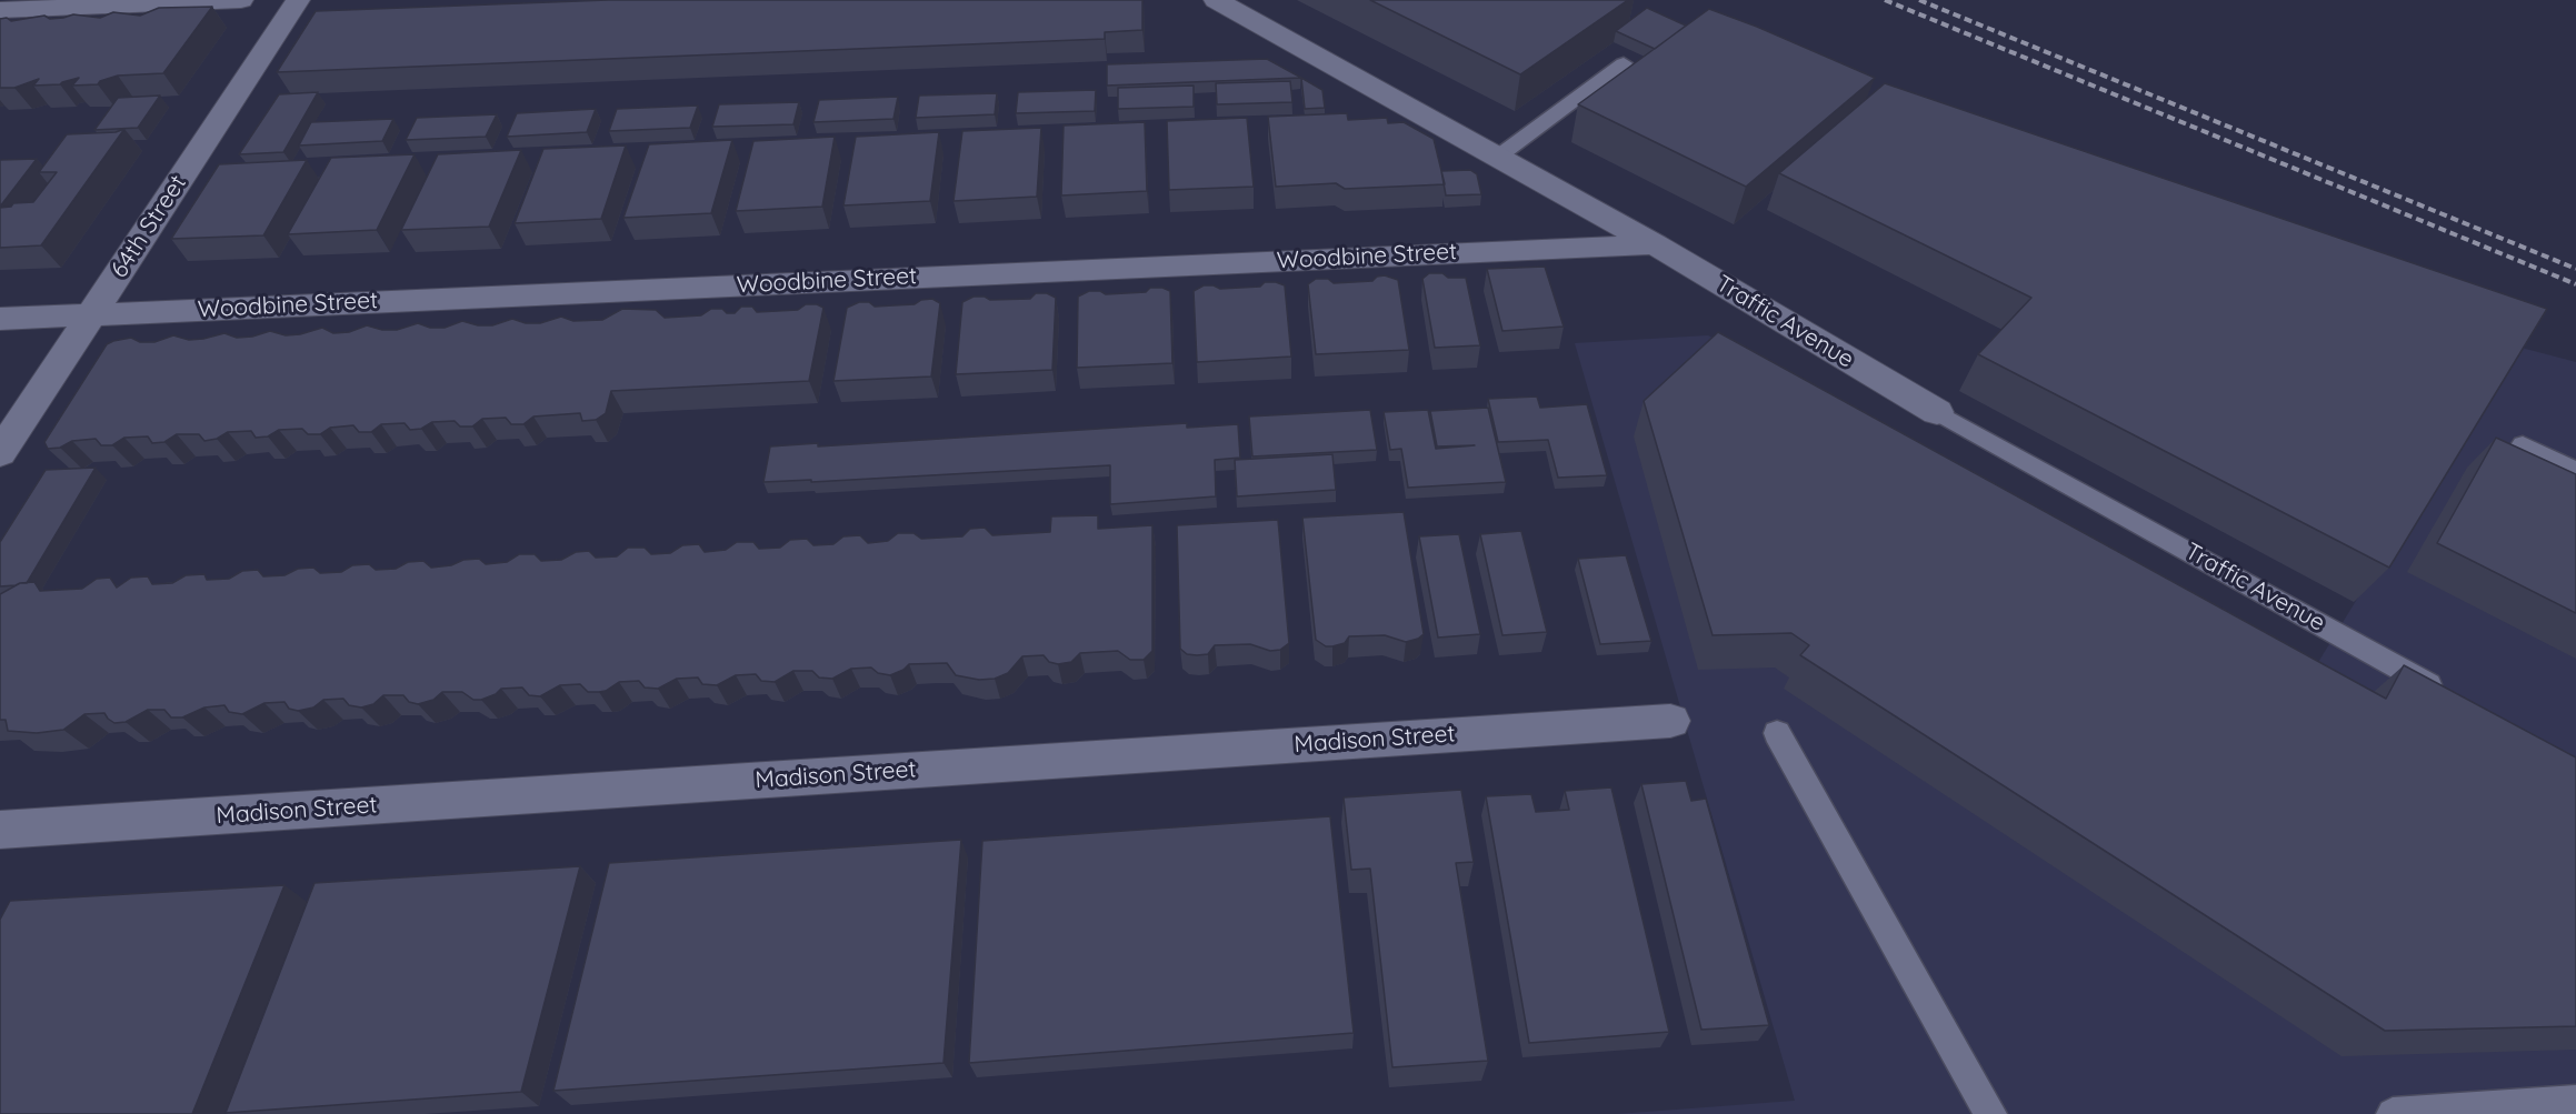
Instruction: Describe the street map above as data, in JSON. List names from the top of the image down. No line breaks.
{"streets":{"street":["64th Street","Woodbine Street","Traffic Avenue","Madison Street"]},"crossings":[["64th Street","Woodbine Street"],["Woodbine Street","Traffic Avenue"]]}
